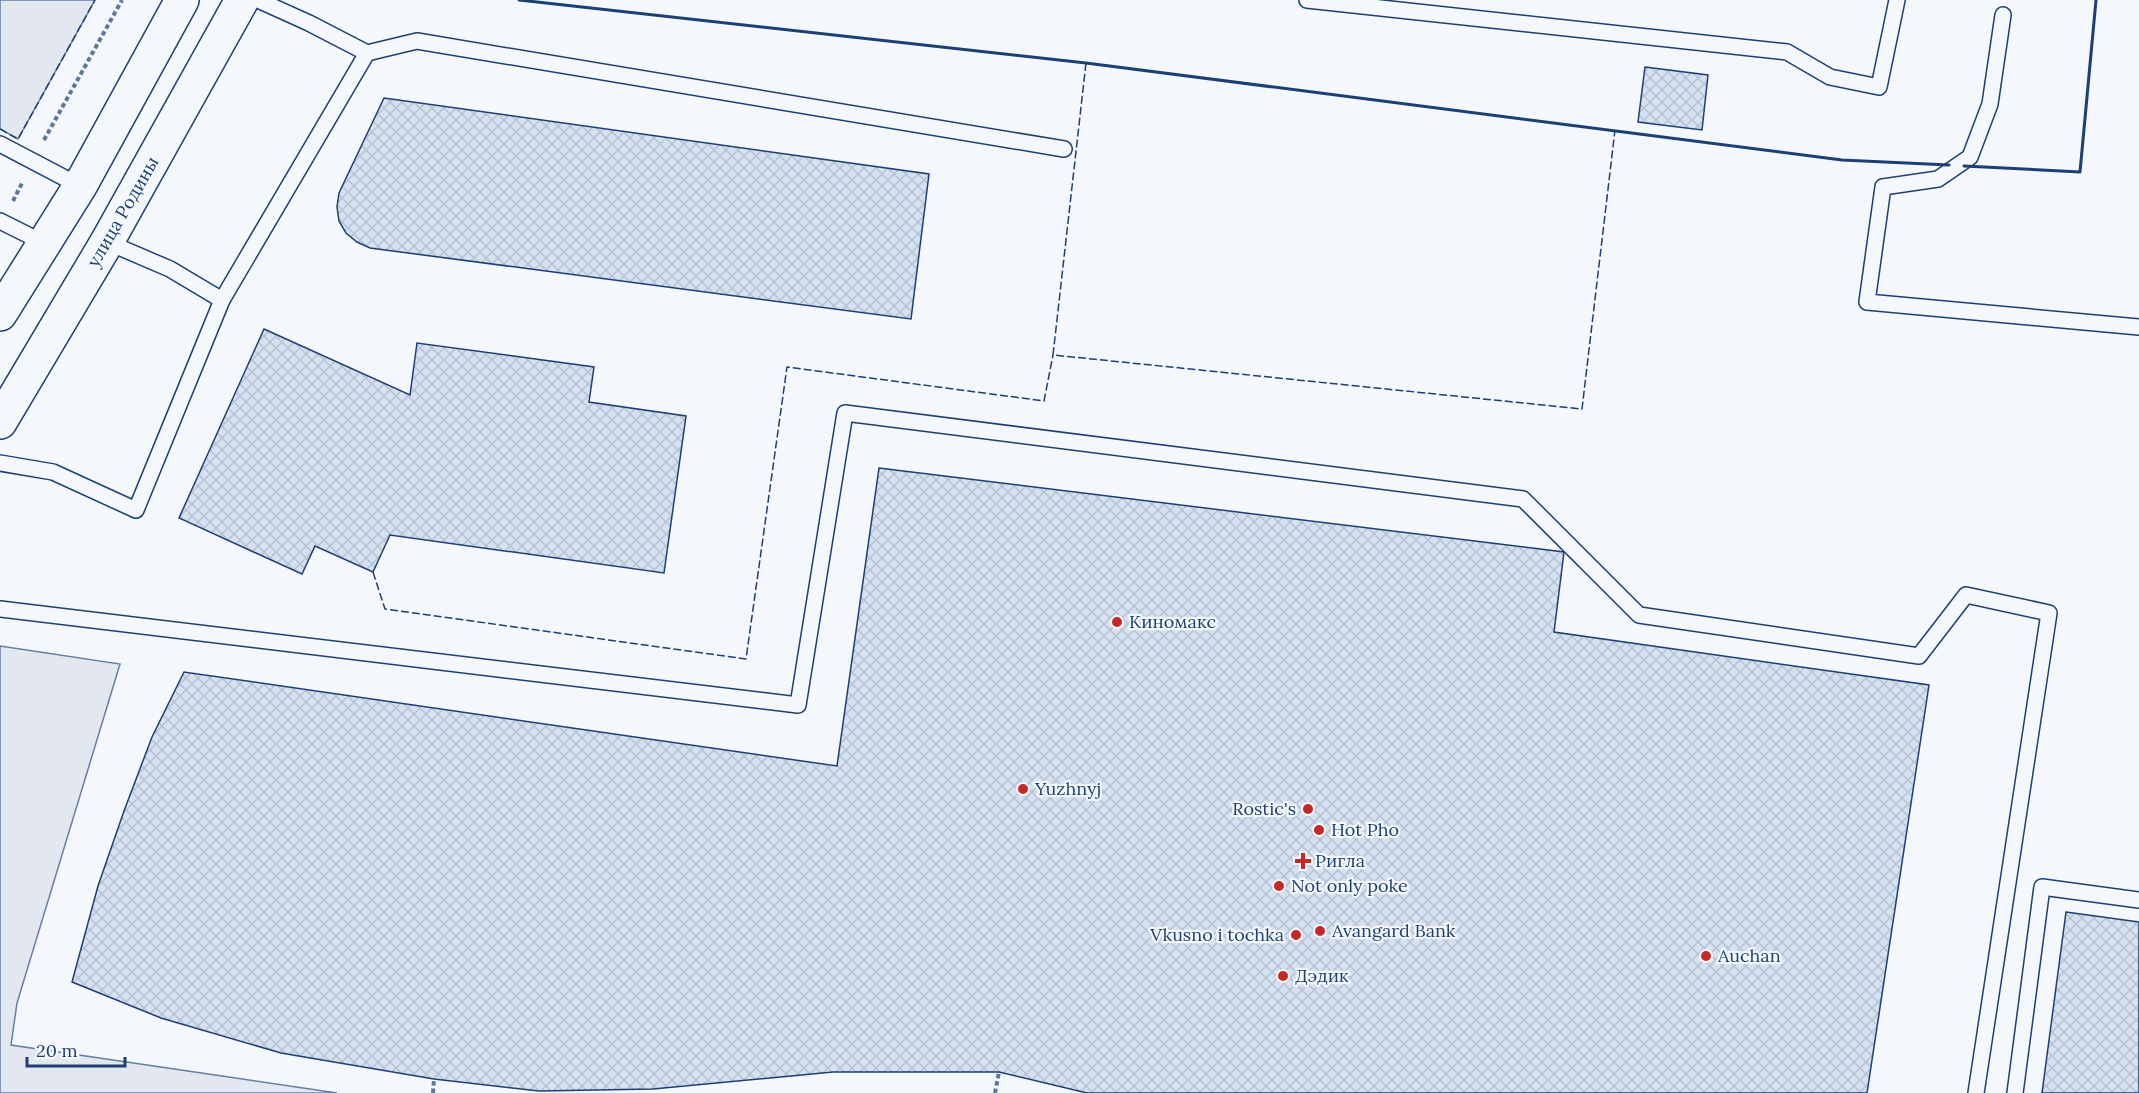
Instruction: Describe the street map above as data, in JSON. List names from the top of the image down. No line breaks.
{"streets":{"street":["улица Родины"]},"places":{"other":["Киномакс","Yuzhnyj","Rostic's","Hot Pho","Not only poke","Avangard Bank","Vkusno i tochka","Auchan","Дэдик"],"health":["Ригла"]},"scale_bar":"20 m"}
